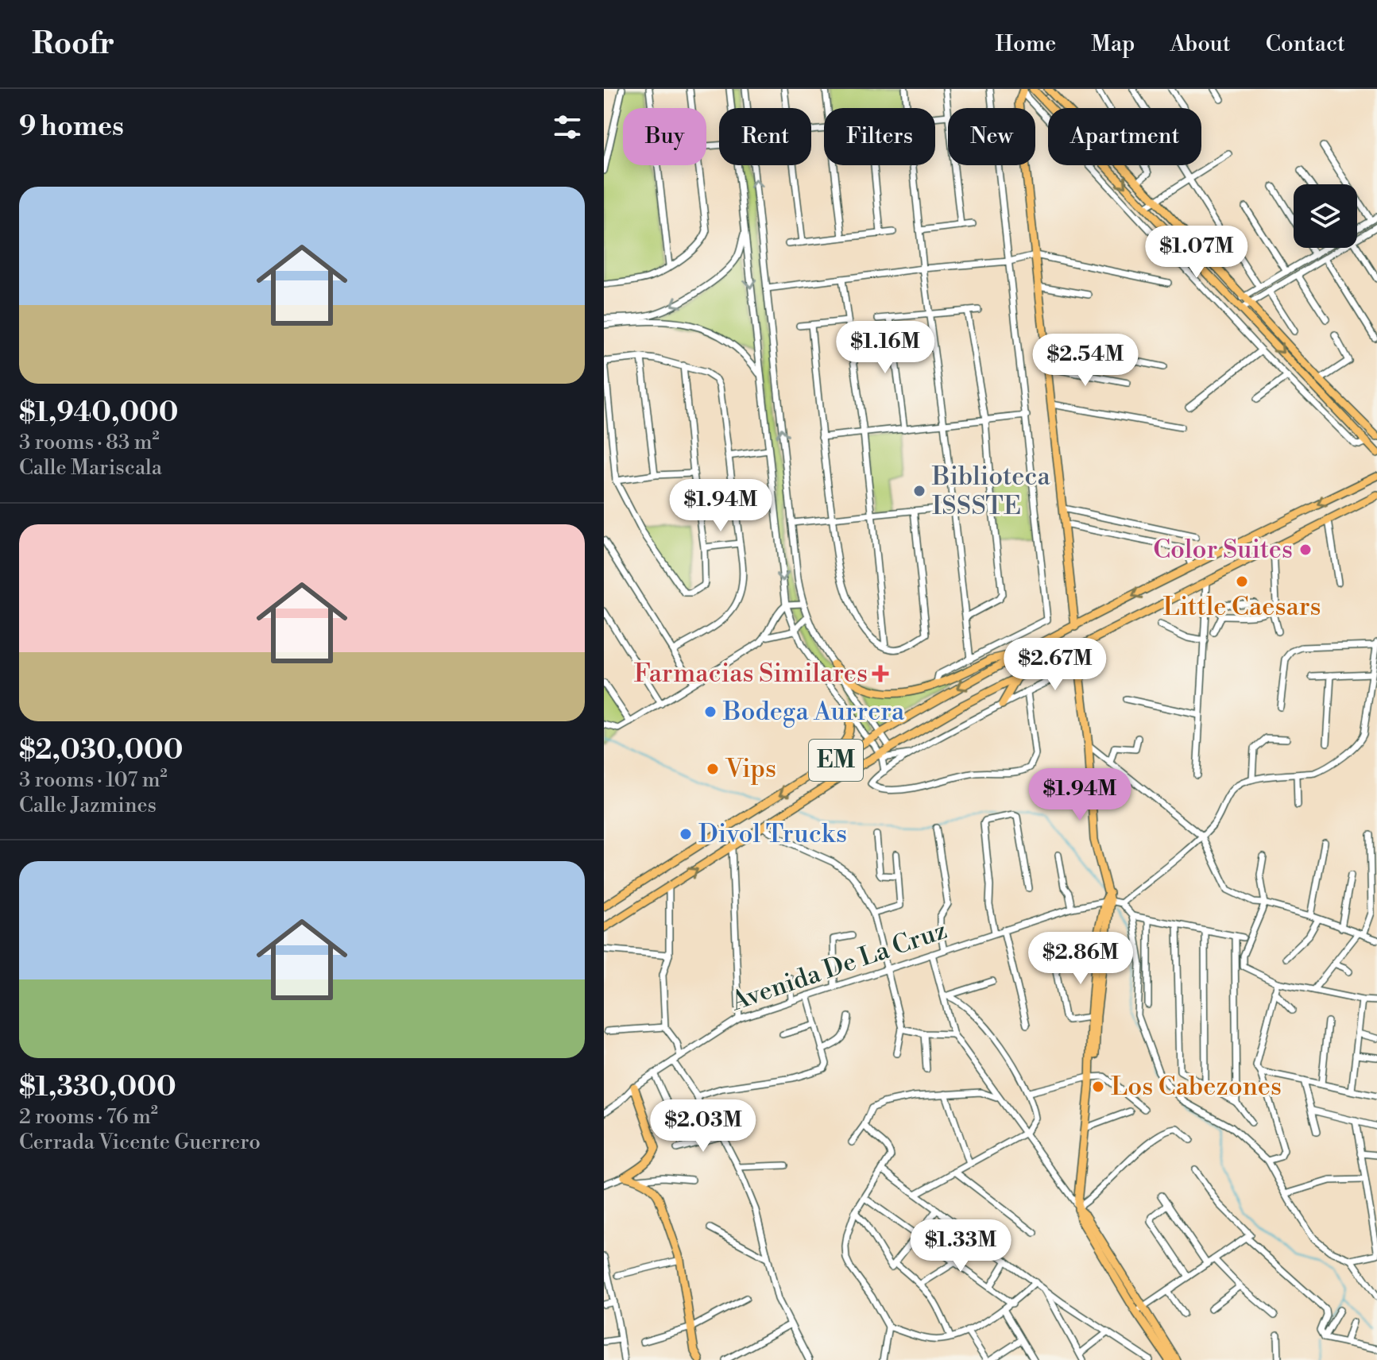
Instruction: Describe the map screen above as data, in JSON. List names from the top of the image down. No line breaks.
{"streets":{"main road":["EM"],"street":["Avenida De La Cruz"]},"places":{"other":["Biblioteca ISSSTE","Color Suites","Little Caesars","Bodega Aurrera","Vips","Divol Trucks","Los Cabezones"],"health":["Farmacias Similares"]},"page":{"header":"Roofr","nav":["Home","Map","About","Contact"],"heading":"9 homes","chip":["Buy","Rent","Filters","New","Apartment"],"list":[{"name":"$1,940,000","note":"3 rooms · 83 m² · Calle Mariscala"},{"name":"$2,030,000","note":"3 rooms · 107 m² · Calle Jazmines"},{"name":"$1,330,000","note":"2 rooms · 76 m² · Cerrada Vicente Guerrero"}],"price":["$1.07M","$1.16M","$2.54M","$1.94M","$2.67M","$1.94M","$2.86M","$2.03M","$1.33M"]}}
